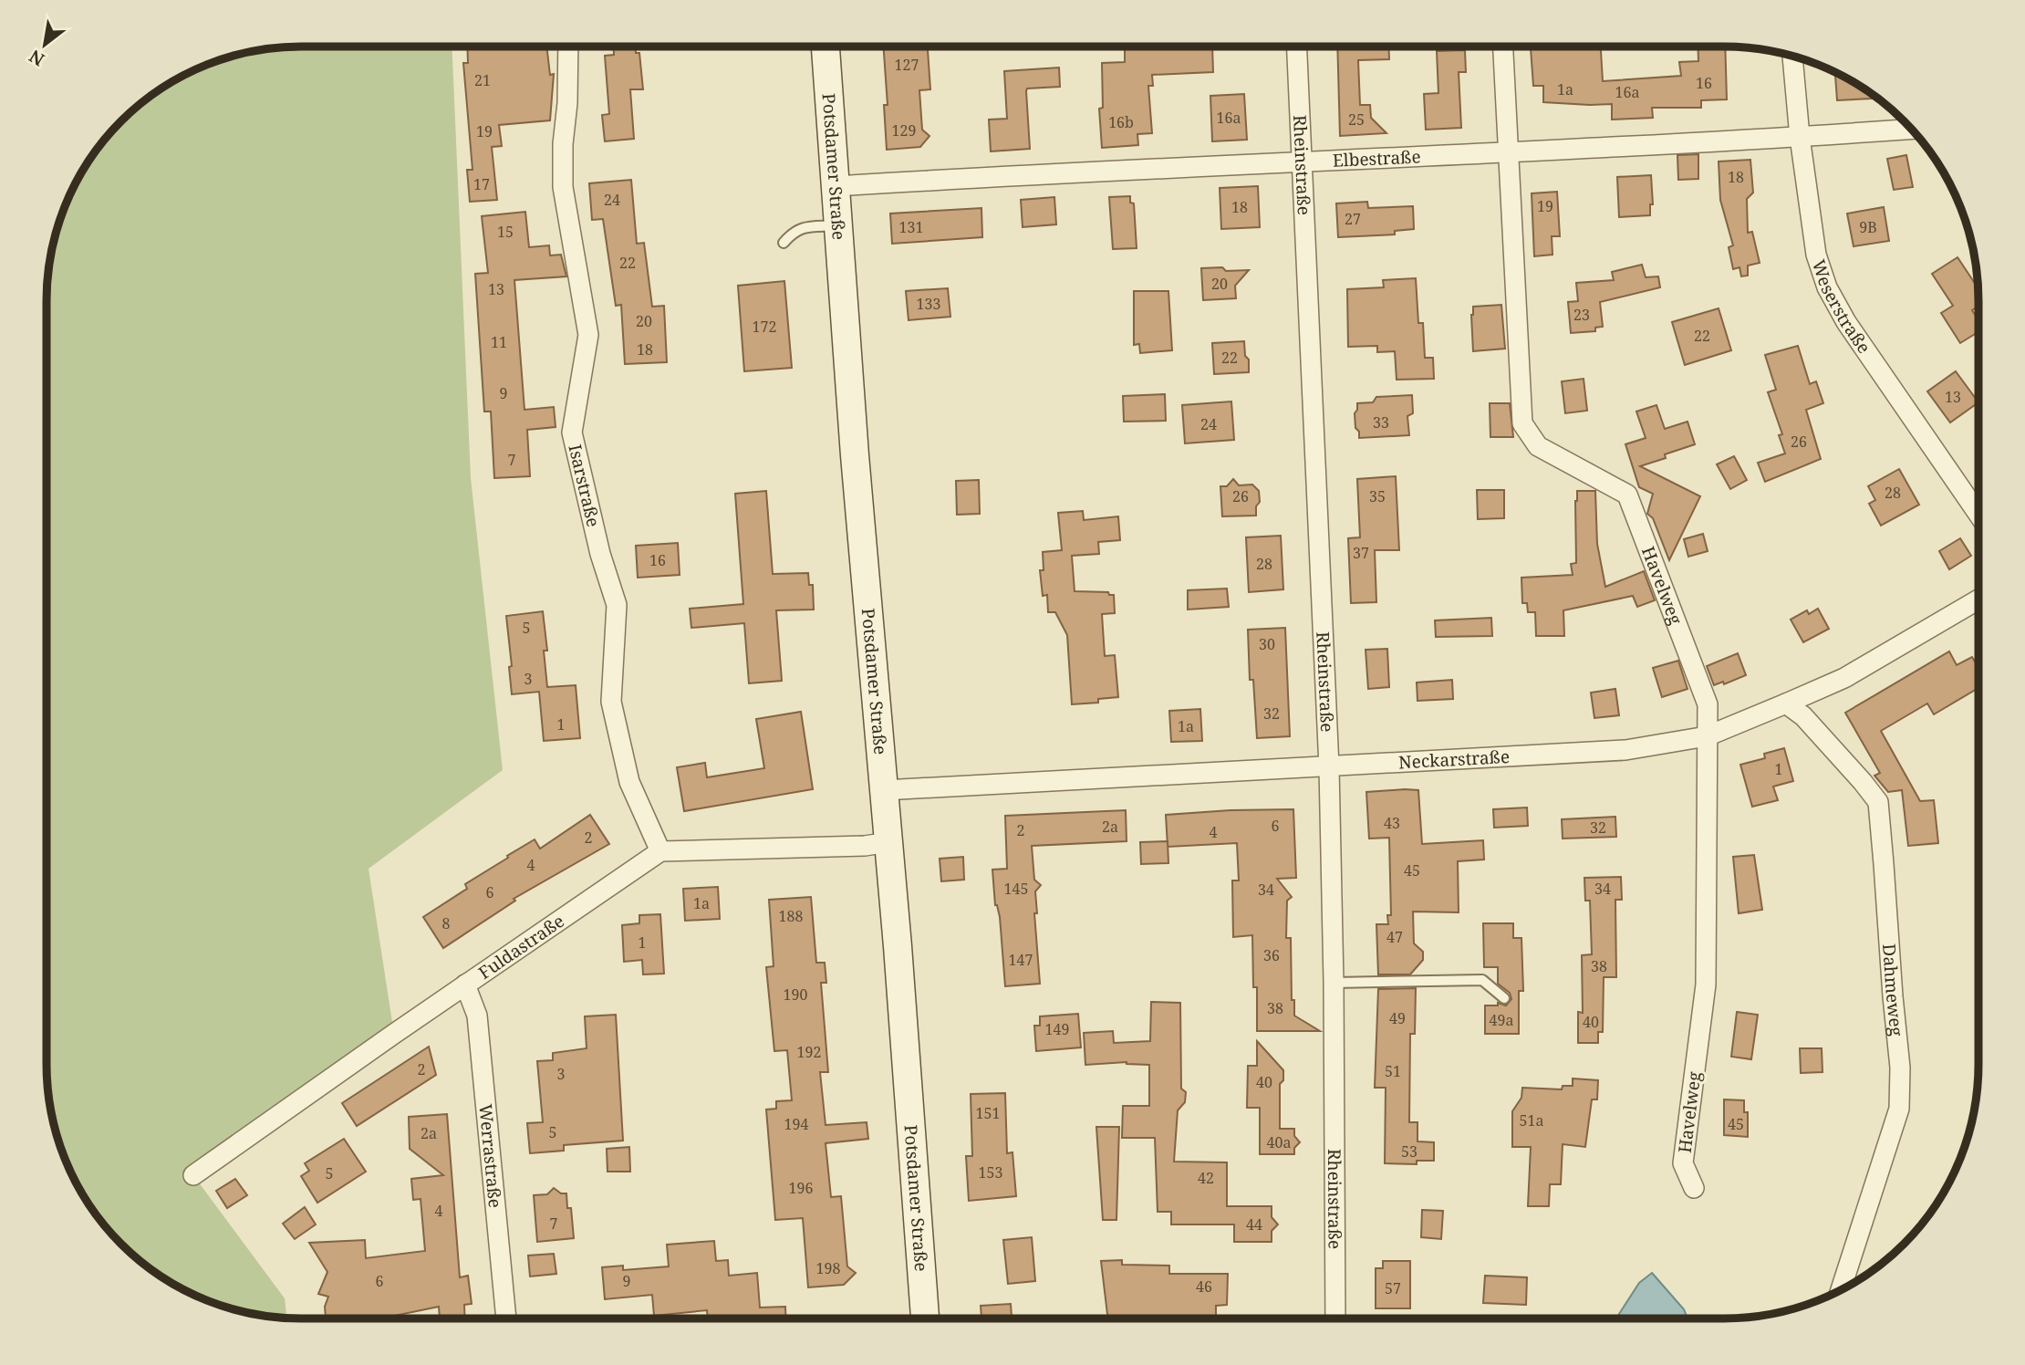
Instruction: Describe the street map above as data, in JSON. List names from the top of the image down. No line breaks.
{"streets":{"main road":["Potsdamer Straße"],"street":["Elbestraße","Rheinstraße","Weserstraße","Isarstraße","Havelweg","Neckarstraße","Fuldastraße","Dahmeweg","Werrastraße"]},"crossings":[["Elbestraße","Rheinstraße"],["Elbestraße","Potsdamer Straße"],["Elbestraße","Weserstraße"],["Elbestraße","Havelweg"],["Rheinstraße","Neckarstraße"],["Potsdamer Straße","Neckarstraße"],["Isarstraße","Fuldastraße"],["Havelweg","Neckarstraße"],["Neckarstraße","Dahmeweg"],["Fuldastraße","Werrastraße"]],"house_numbers":["127","21","16","1a","16a","16a","25","16b","129","19","18","17","24","19","18","27","131","9B","15","22","20","13","133","23","20","172","22","11","18","22","9","13","33","24","26","7","28","26","35","37","16","28","5","30","3","32","1","1a","1","43","6","2a","32","2","4","2","4","45","145","34","34","6","1a","188","8","47","1","36","147","38","190","38","49","49a","40","149","192","2","51","3","40","151","51a","194","45","5","2a","40a","53","153","5","42","196","4","7","44","198","6","9","46","57"],"north":"bottom left"}
